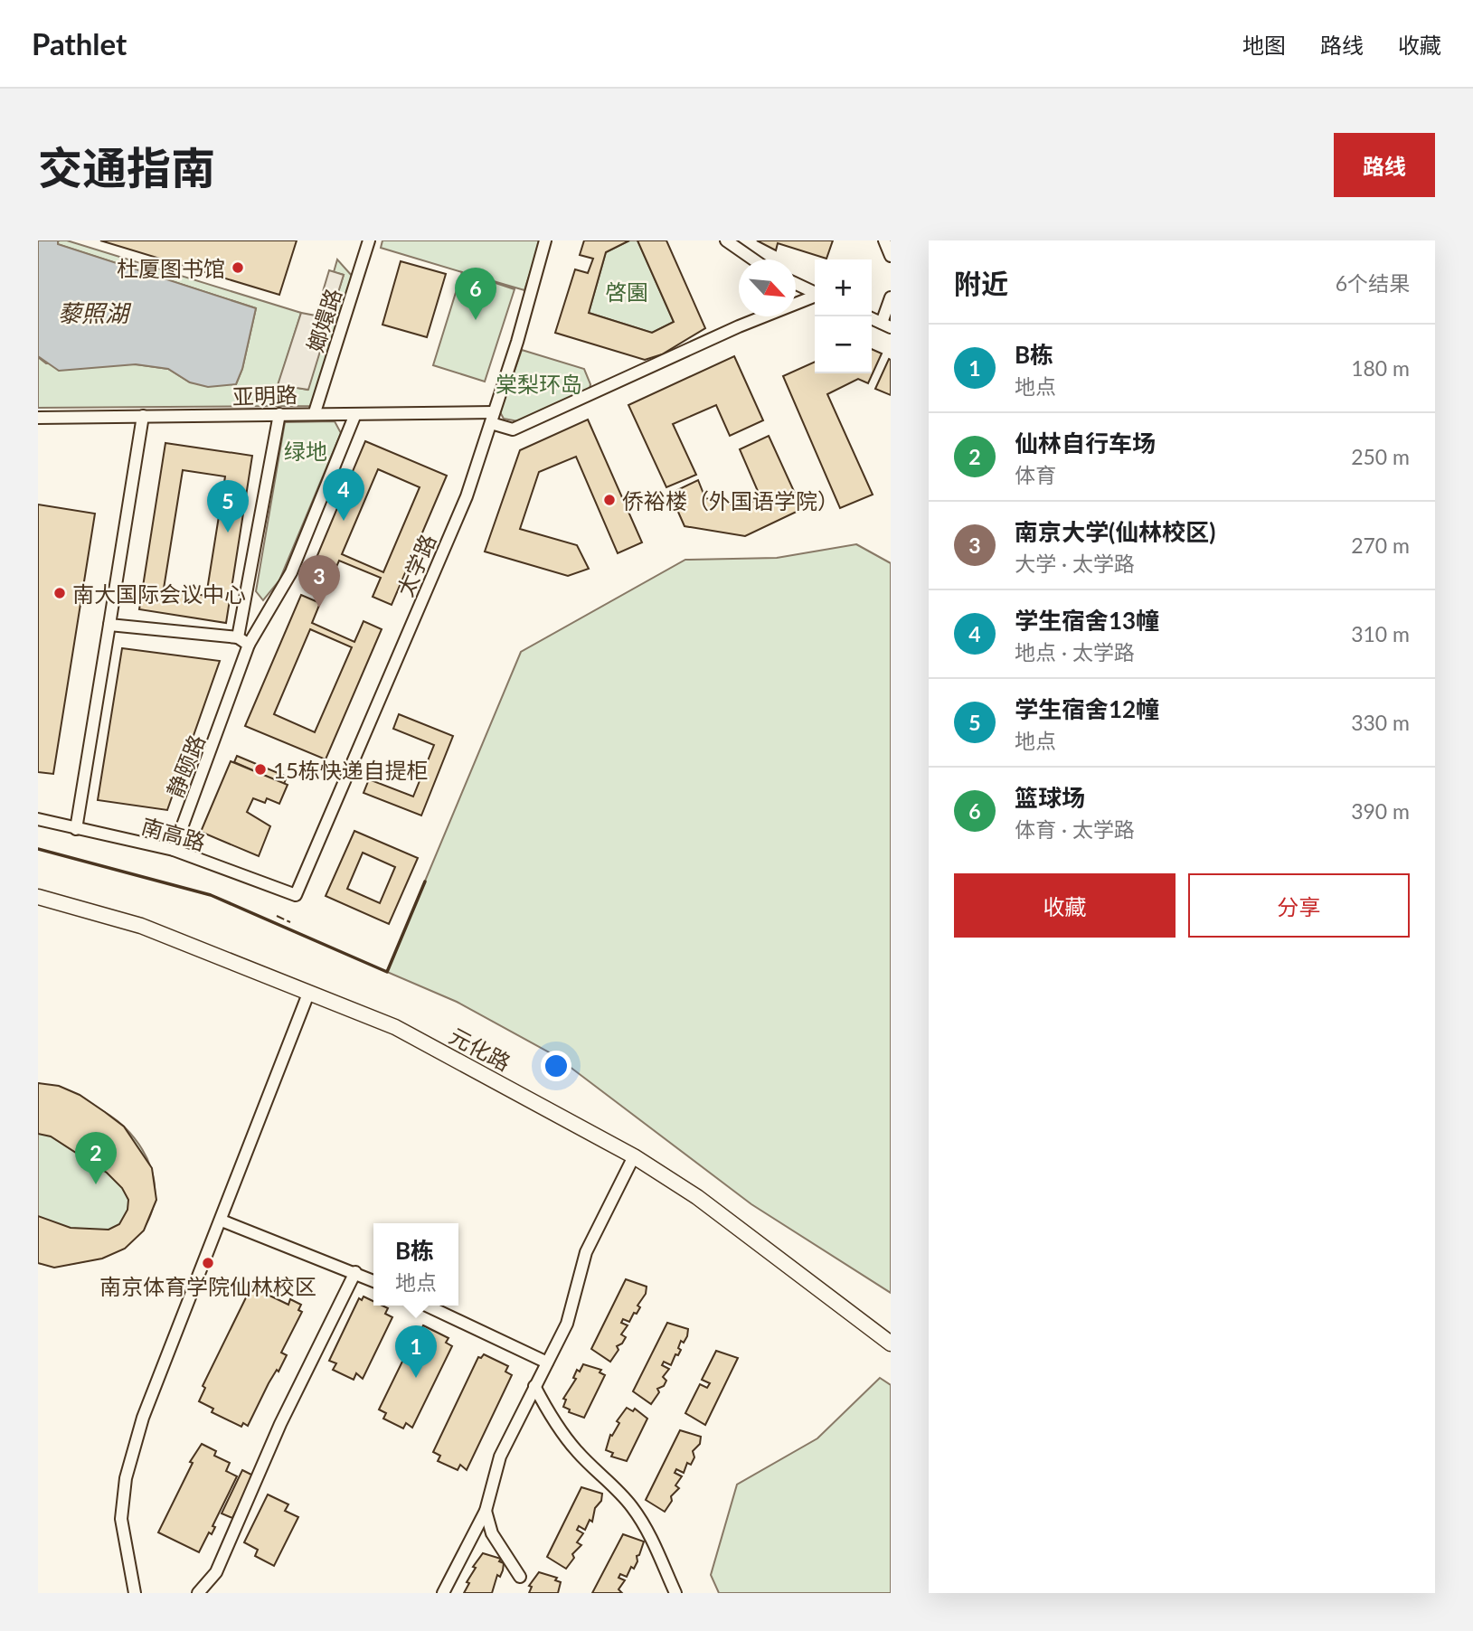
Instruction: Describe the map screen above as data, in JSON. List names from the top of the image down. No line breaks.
{"streets":{"street":["嫏嬛路","亚明路","太学路","静颐路","南高路","元化路"]},"crossings":[["嫏嬛路","亚明路"],["亚明路","太学路"],["亚明路","静颐路"],["太学路","南高路"],["静颐路","南高路"]],"water":["藜照湖"],"parks":["啓園","棠梨环岛","绿地"],"places":["杜厦图书馆","侨裕楼（外国语学院）","南大国际会议中心","15栋快递自提柜","南京体育学院仙林校区"],"north":"bottom right","page":{"header":"Pathlet","nav":["地图","路线","收藏"],"title":"交通指南","buttons":["路线",["收藏","分享"]],"heading":["附近","6个结果"],"map_buttons":["+","−"],"pins":["6","4","5","3","2","1"],"list":[{"mark":"1","name":"B栋","note":"地点","value":"180 m"},{"mark":"2","name":"仙林自行车场","note":"体育","value":"250 m"},{"mark":"3","name":"南京大学(仙林校区)","note":"大学 · 太学路","value":"270 m"},{"mark":"4","name":"学生宿舍13幢","note":"地点 · 太学路","value":"310 m"},{"mark":"5","name":"学生宿舍12幢","note":"地点","value":"330 m"},{"mark":"6","name":"篮球场","note":"体育 · 太学路","value":"390 m"}],"popup":["B栋","地点"]}}
